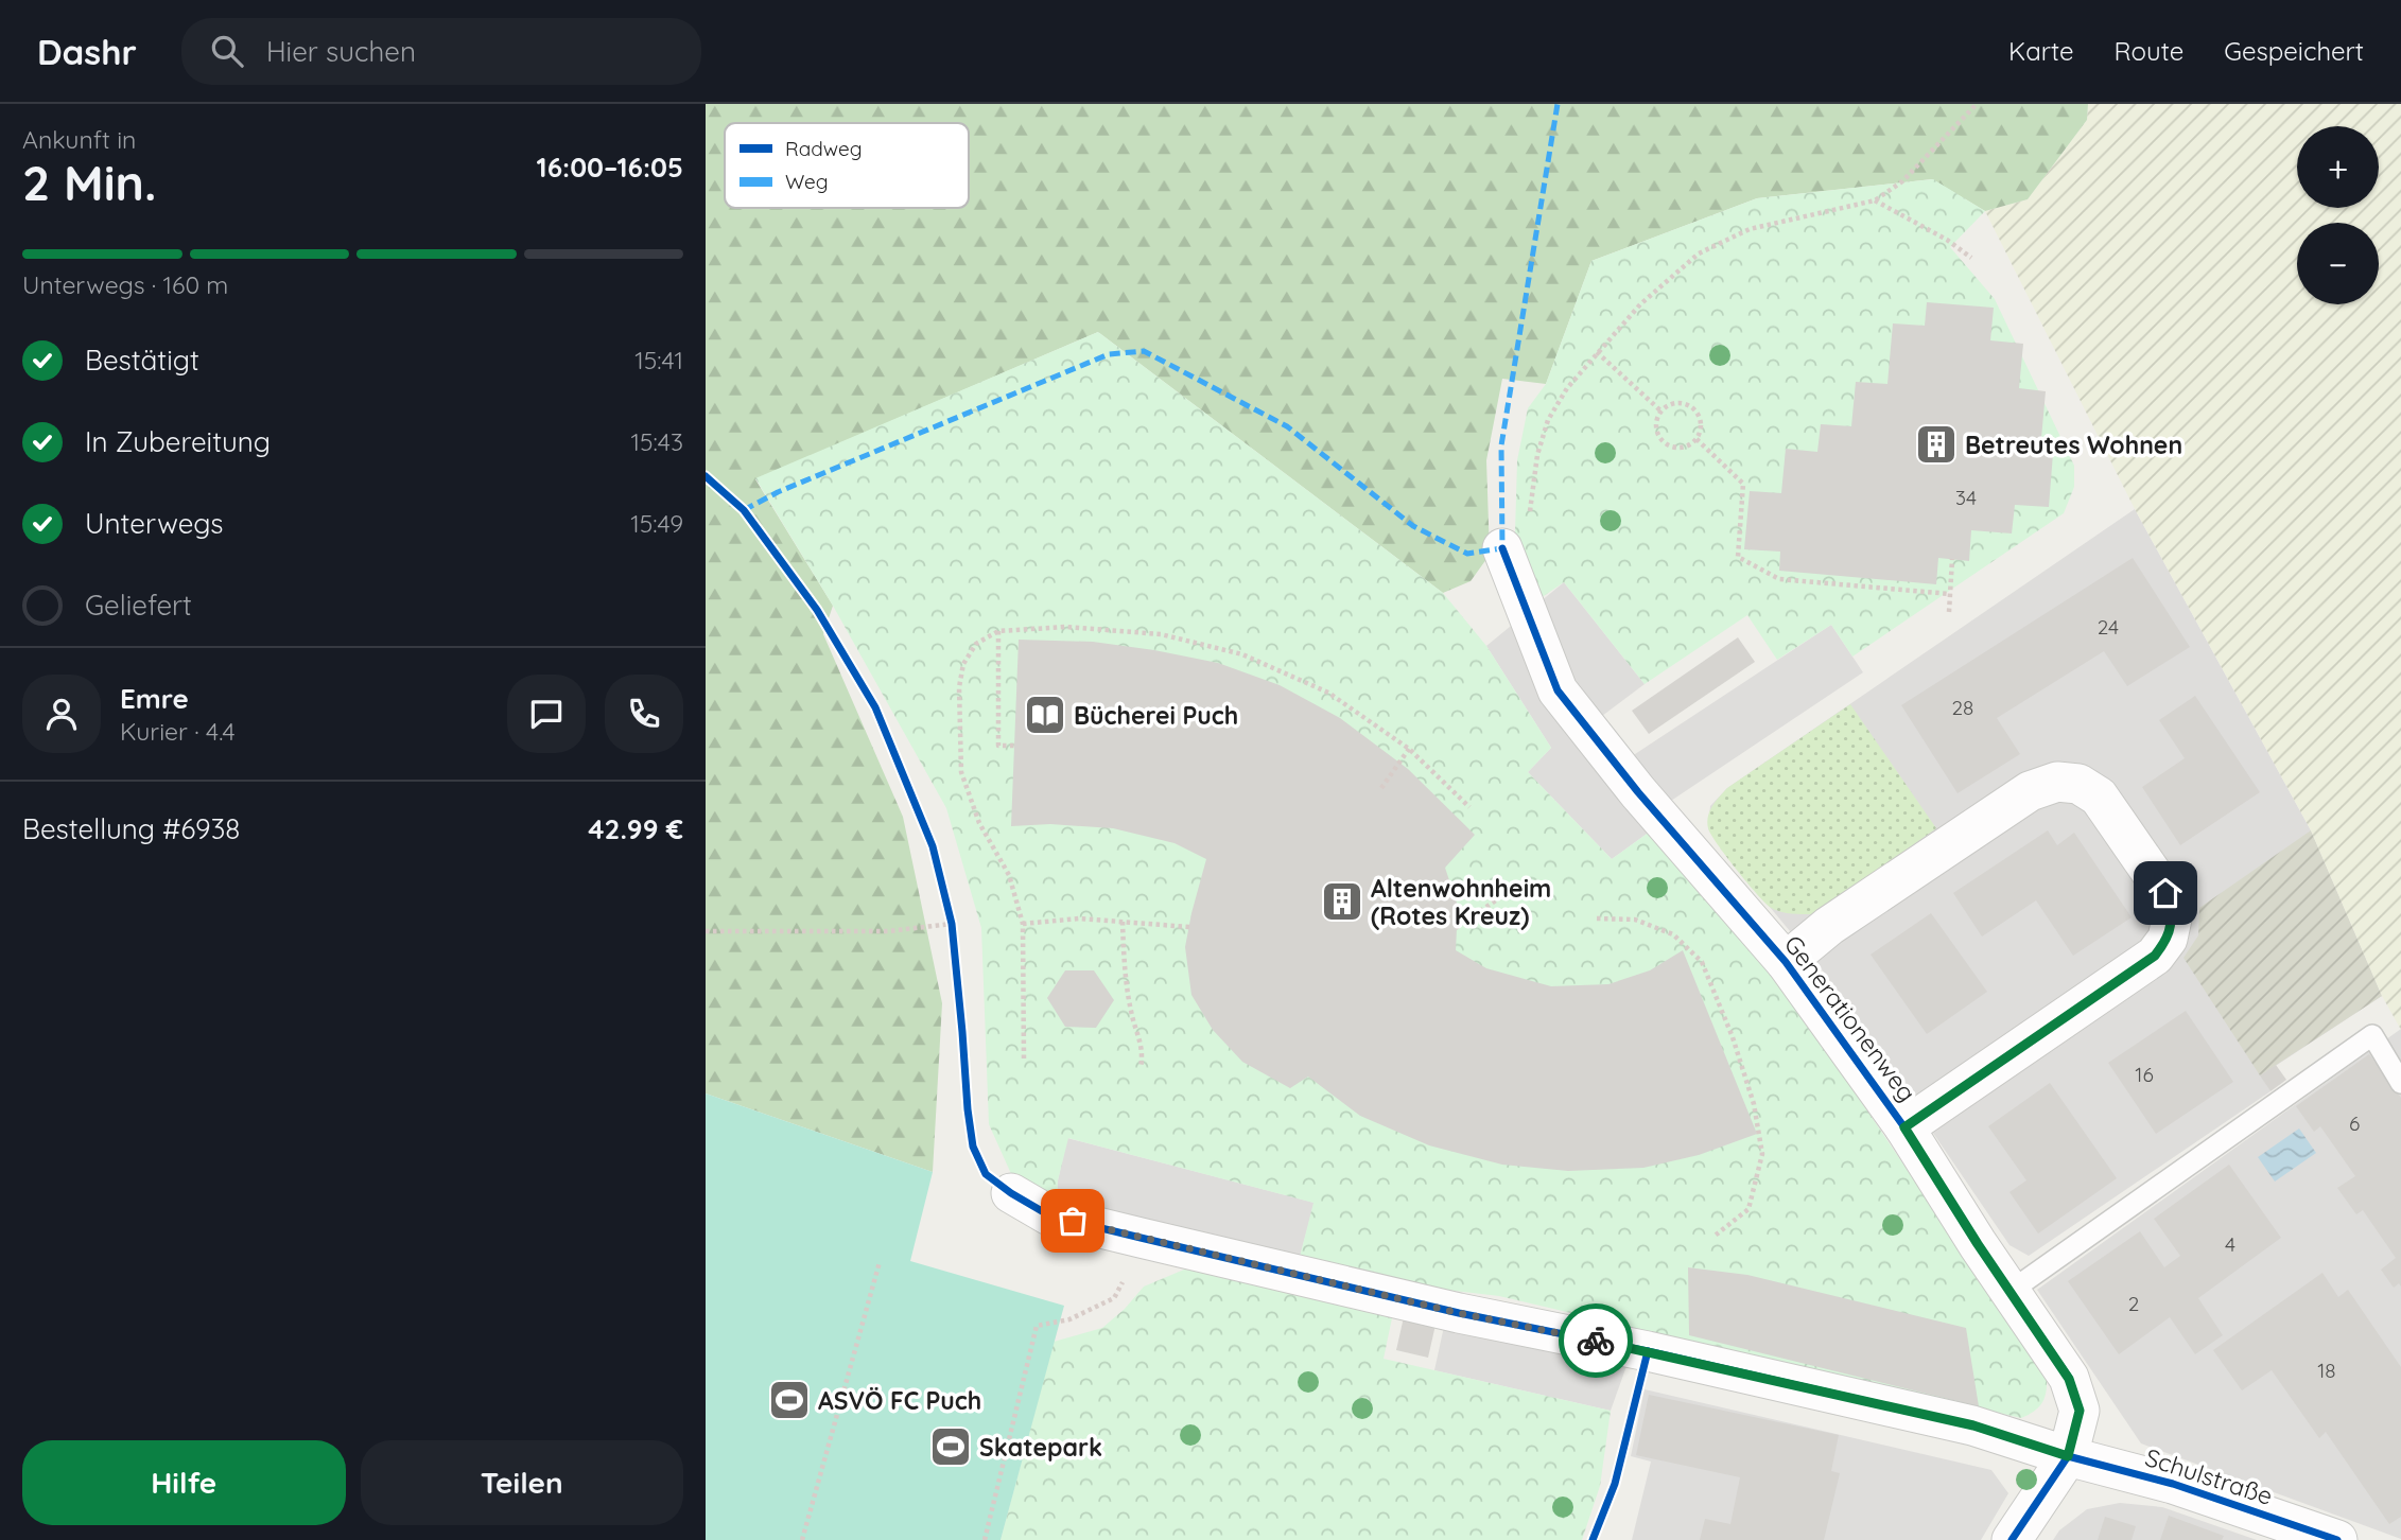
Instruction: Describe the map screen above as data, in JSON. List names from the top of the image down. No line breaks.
{"streets":{"street":["Generationenweg","Schulstraße"]},"crossings":[["Generationenweg","Schulstraße"]],"places":{"building":["Betreutes Wohnen","Altenwohnheim (Rotes Kreuz)"],"library":["Bücherei Puch"],"sports":["ASVÖ FC Puch","Skatepark"]},"house_numbers":["34","24","28","16","6","4","2","18"],"legend":["Radweg","Weg"],"page":{"header":"Dashr","search":"Hier suchen","nav":["Karte","Route","Gespeichert"],"heading":["2 Min.","Ankunft in","16:00–16:05"],"panel":["Emre","Kurier · 4.4","Bestellung #6938","42.99 €"],"map_buttons":["+","−"],"bar":"Unterwegs · 160 m","list":[["Bestätigt","15:41"],["In Zubereitung","15:43"],["Unterwegs","15:49"],"Geliefert"],"buttons":["Hilfe","Teilen"]}}
